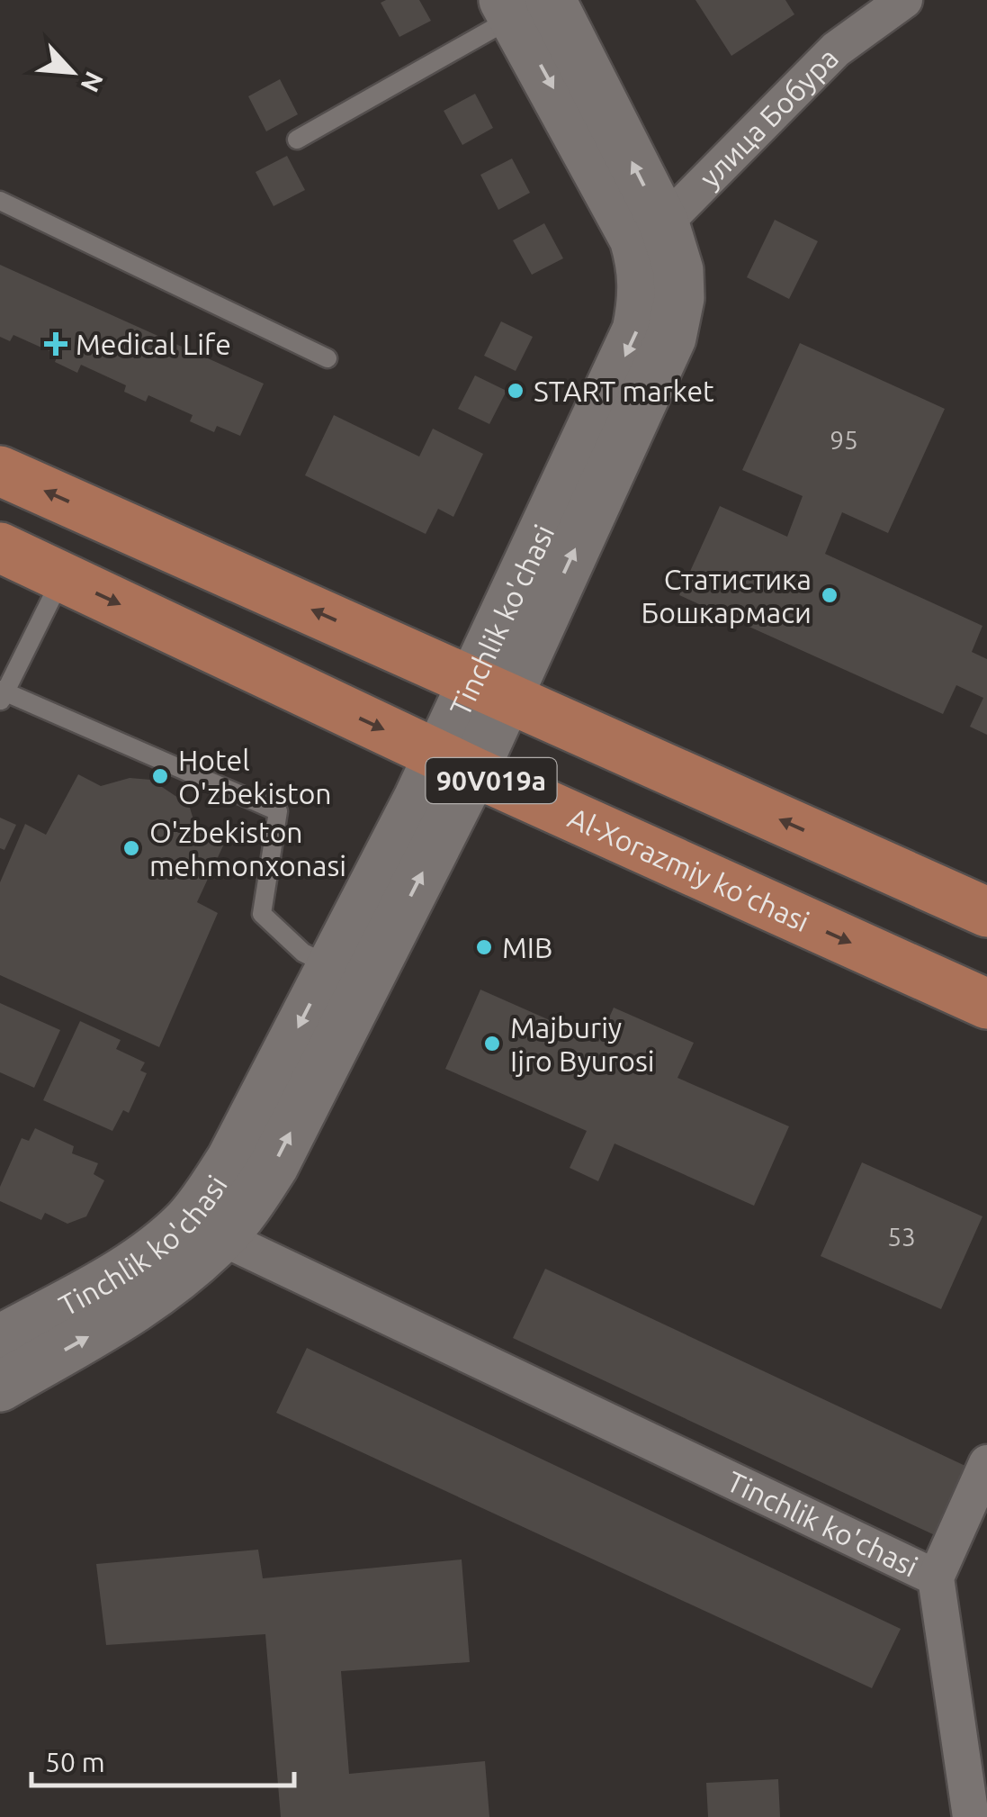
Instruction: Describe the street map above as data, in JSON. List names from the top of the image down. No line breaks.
{"streets":{"main road":["Tinchlik ko'chasi","90V019a","Al-Xorazmiy ko’chasi"],"street":["улица Бобура"]},"crossings":[["улица Бобура","Tinchlik ko'chasi"],["Tinchlik ko'chasi","90V019a"],["Tinchlik ko'chasi","Al-Xorazmiy ko’chasi"]],"places":{"health":["Medical Life"],"other":["START market","Статистика Бошкармаси","Hotel O'zbekiston","O'zbekiston mehmonxonasi","MIB","Majburiy Ijro Byurosi"]},"house_numbers":["95","53"],"scale_bar":"50 m","north":"bottom right"}
